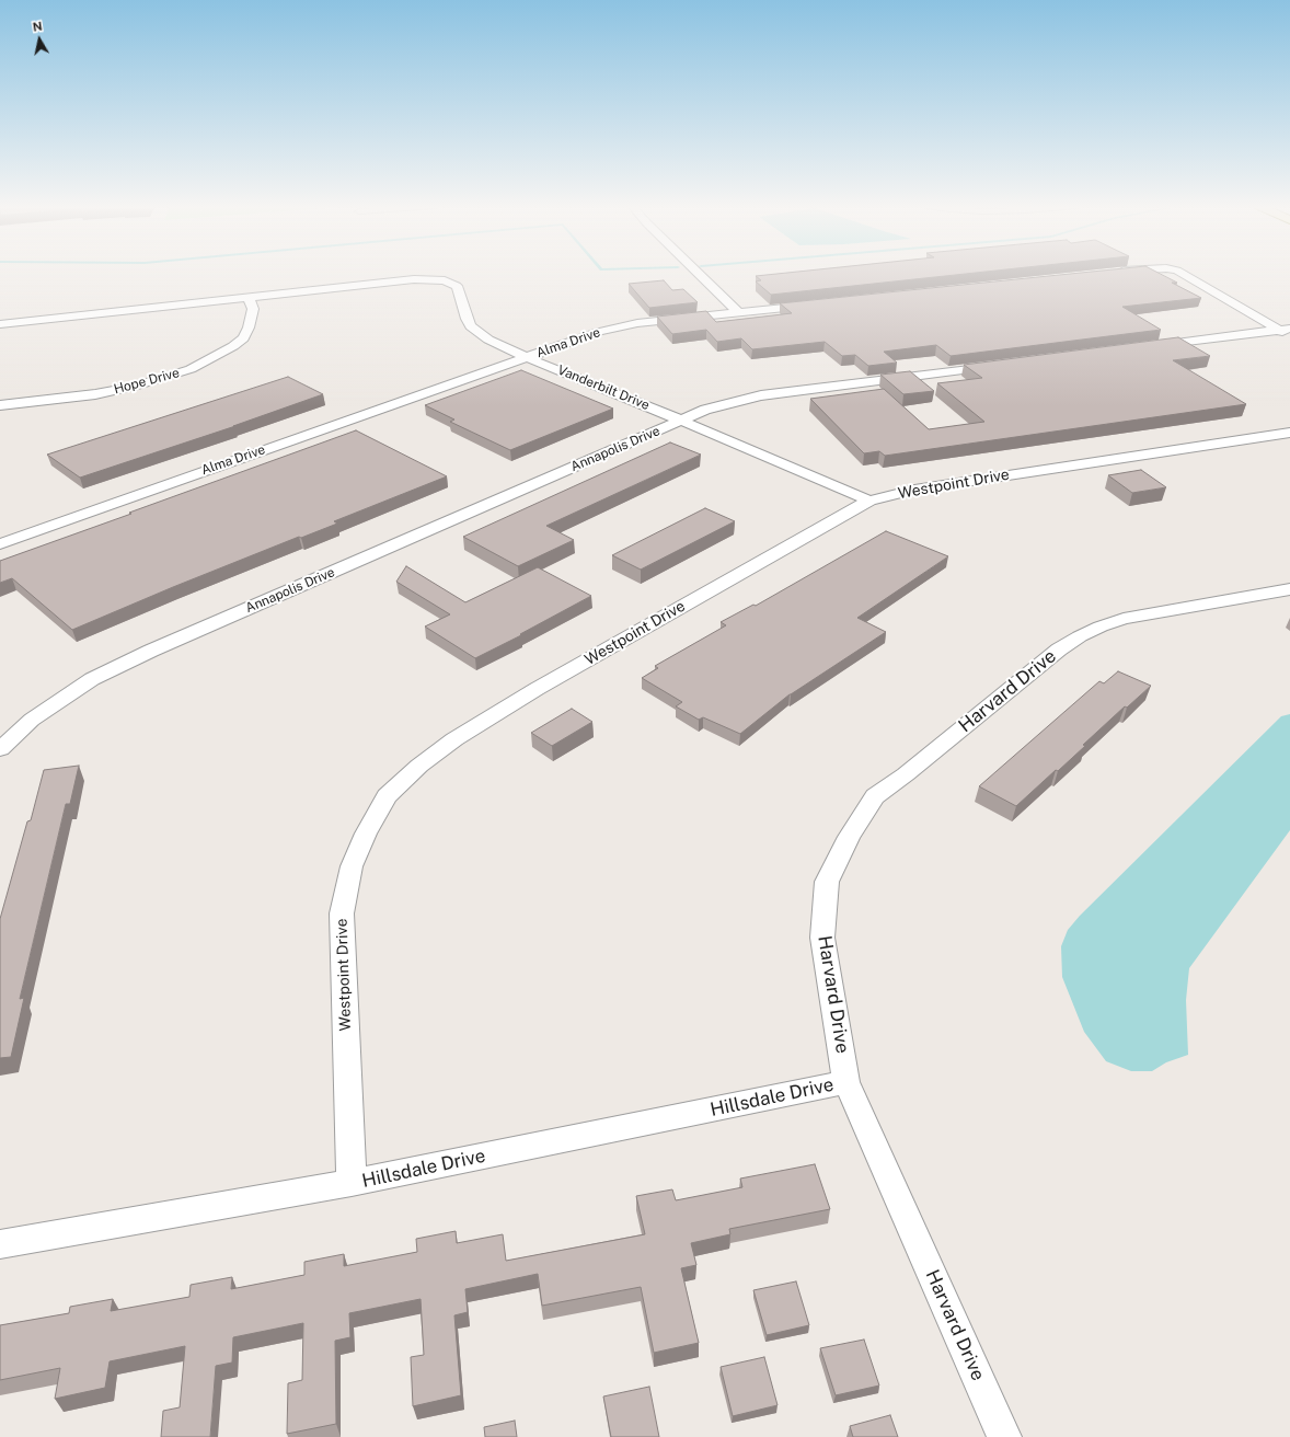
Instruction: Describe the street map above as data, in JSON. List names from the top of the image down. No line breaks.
{"streets":{"street":["Alma Drive","Hope Drive","Vanderbilt Drive","Annapolis Drive","Westpoint Drive","Harvard Drive","Hillsdale Drive"]},"crossings":[["Alma Drive","Vanderbilt Drive"],["Hope Drive","Vanderbilt Drive"],["Vanderbilt Drive","Annapolis Drive"],["Vanderbilt Drive","Westpoint Drive"],["Westpoint Drive","Hillsdale Drive"],["Harvard Drive","Hillsdale Drive"]],"north":"top"}
